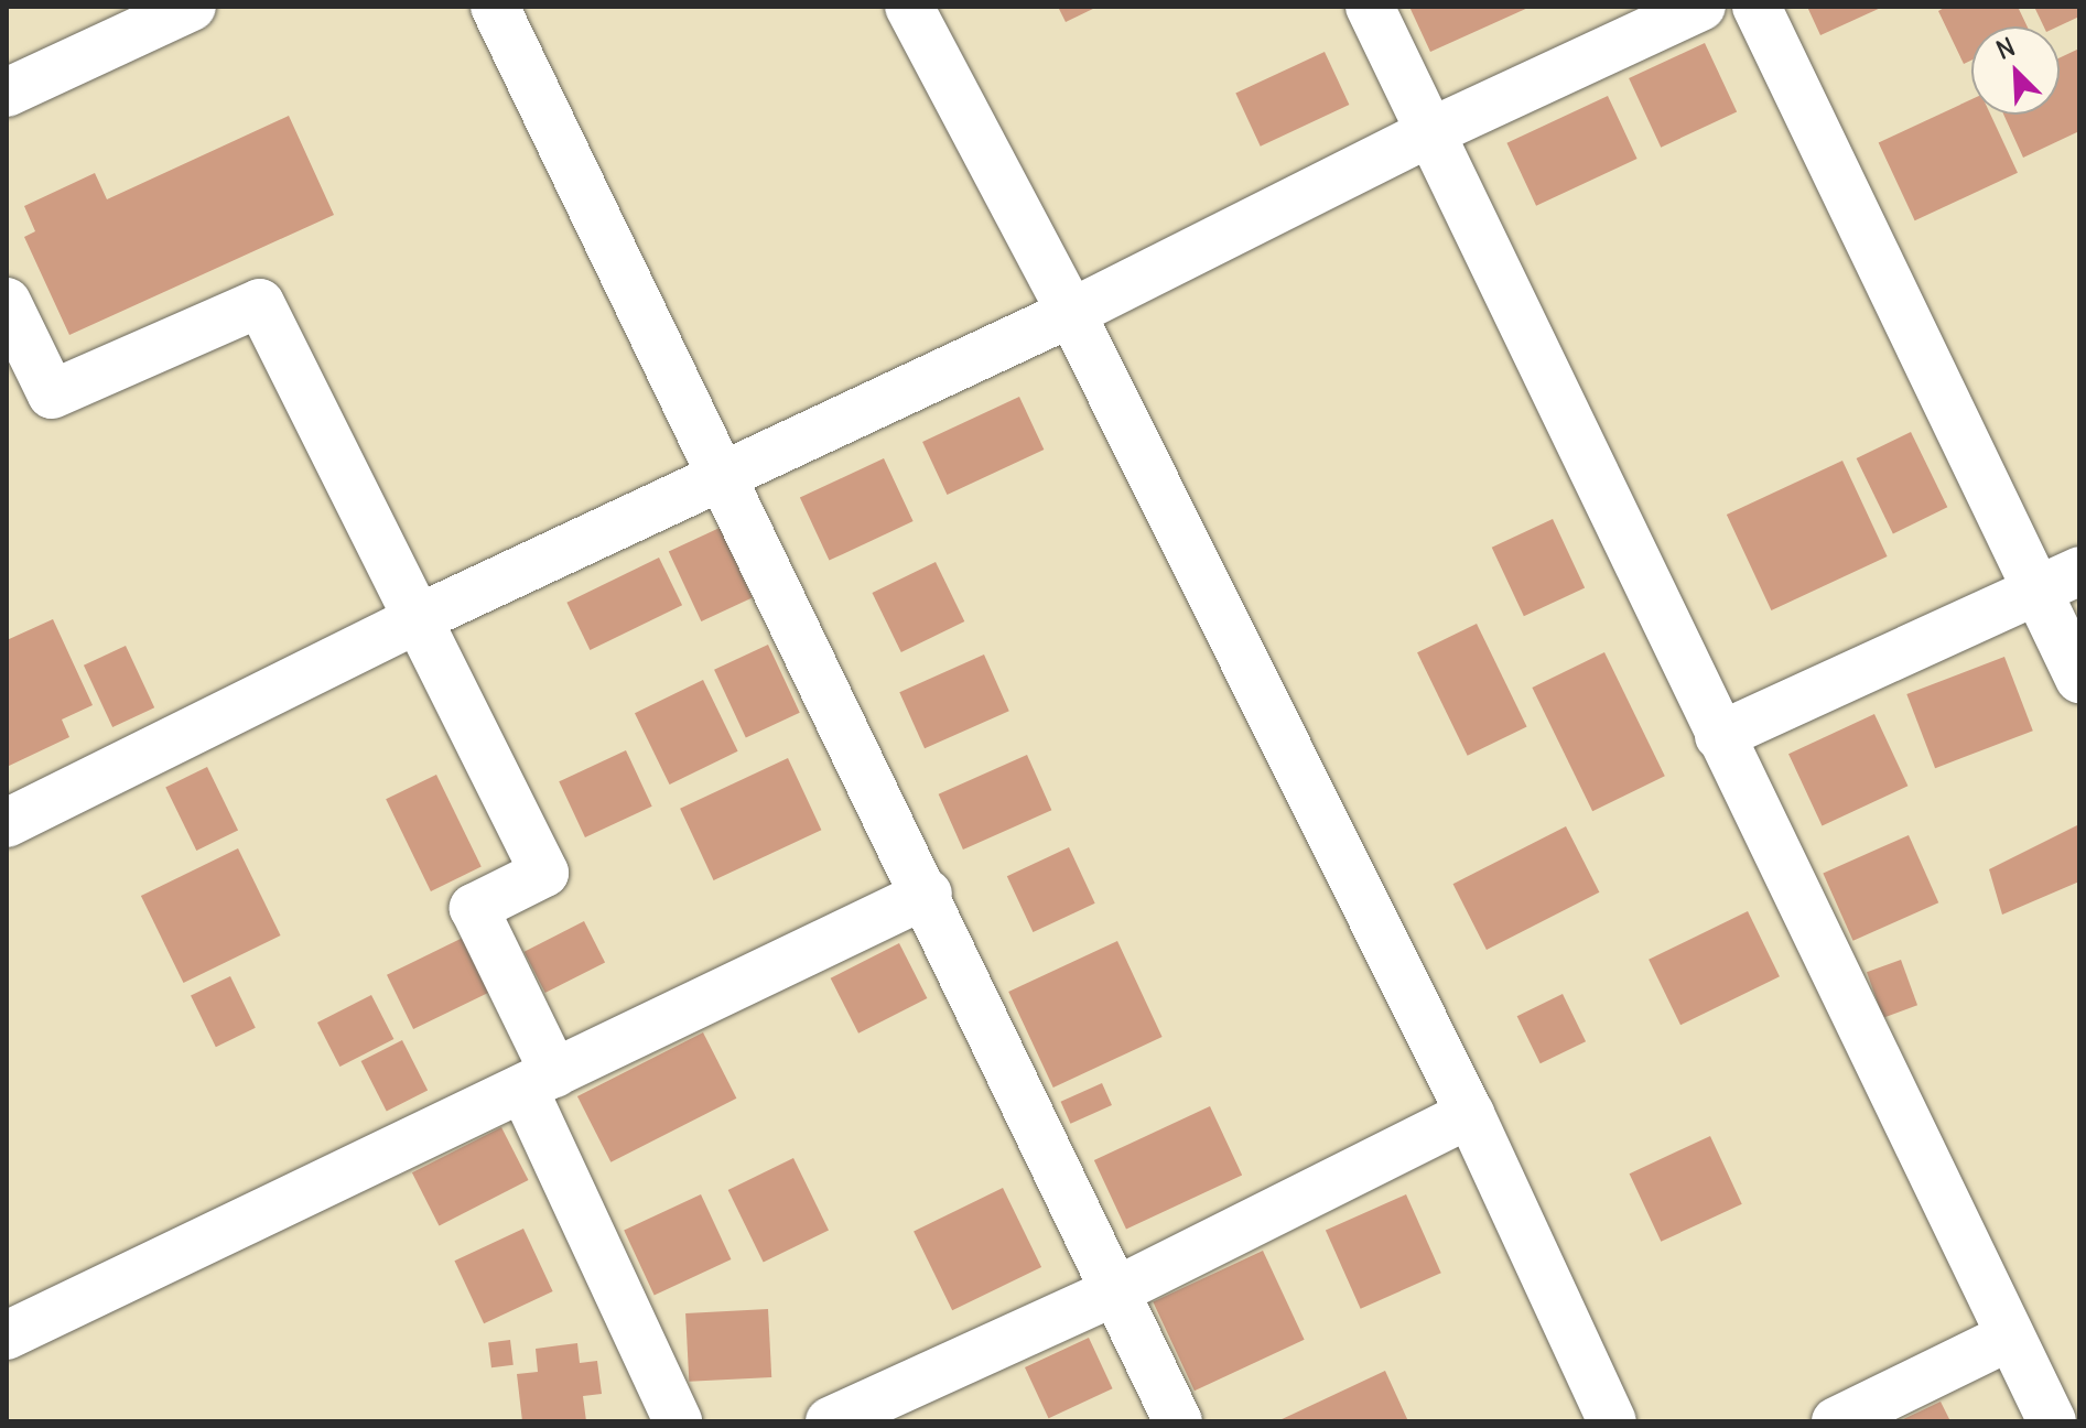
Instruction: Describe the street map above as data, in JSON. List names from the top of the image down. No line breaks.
{"north":"top left"}
